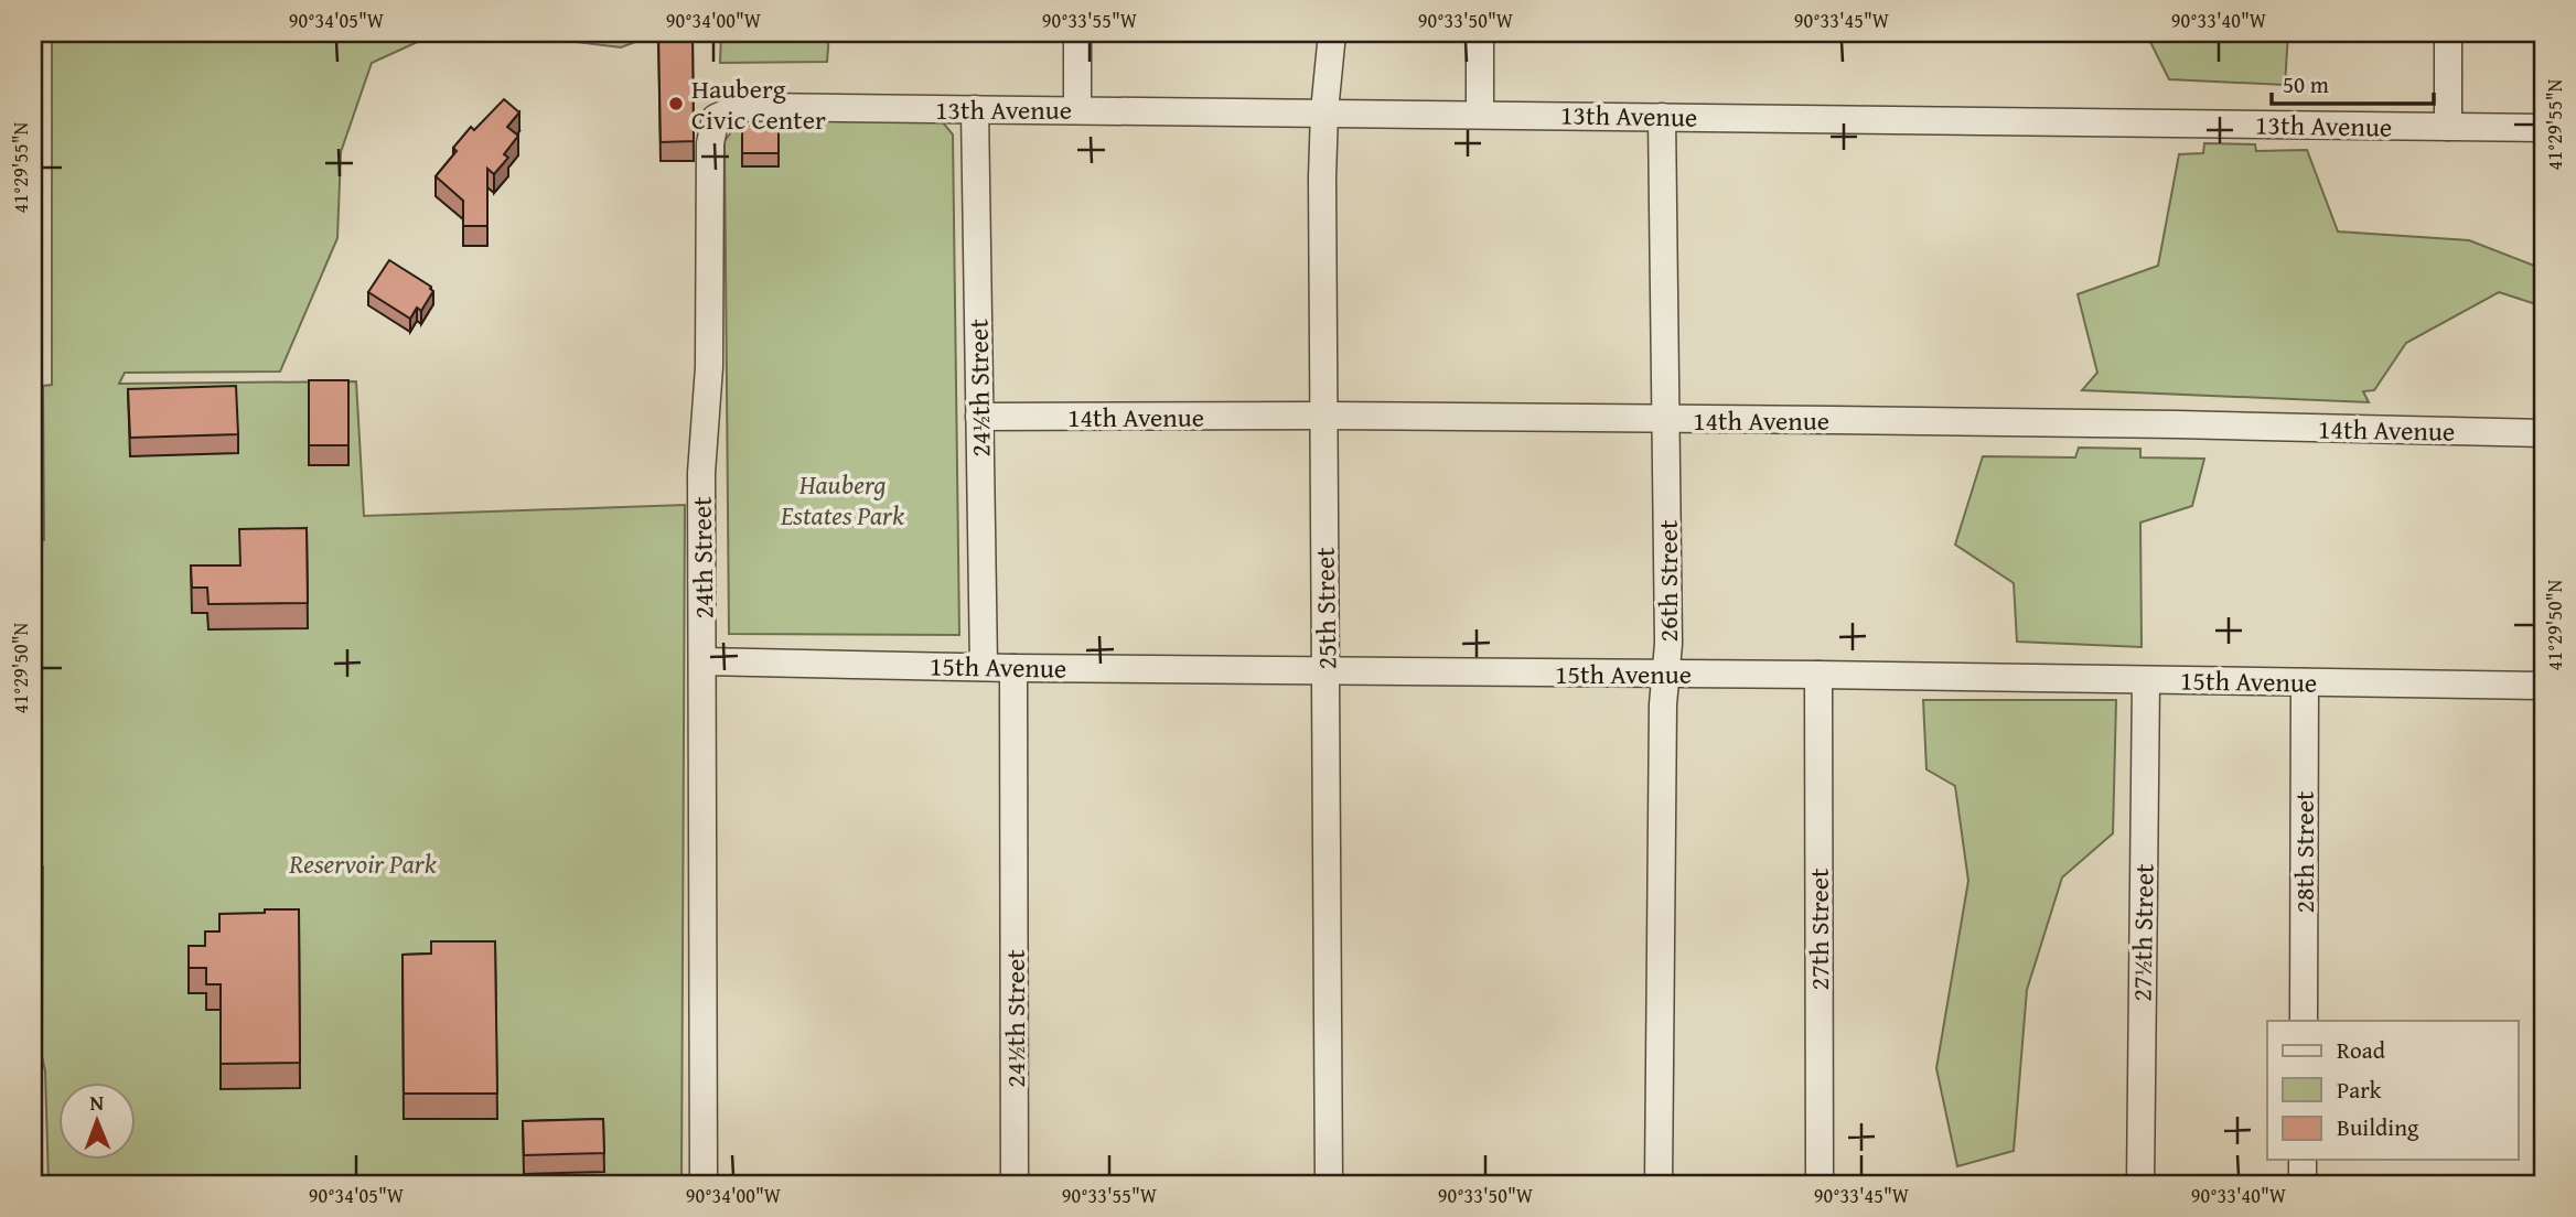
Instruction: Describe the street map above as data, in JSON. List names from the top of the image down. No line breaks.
{"streets":{"street":["13th Avenue","24½th Street","14th Avenue","24th Street","26th Street","25th Street","15th Avenue","28th Street","27th Street","27½th Street"]},"crossings":[["13th Avenue","24½th Street"],["13th Avenue","24th Street"],["13th Avenue","26th Street"],["13th Avenue","25th Street"],["24½th Street","14th Avenue"],["24½th Street","15th Avenue"],["14th Avenue","26th Street"],["14th Avenue","25th Street"],["24th Street","15th Avenue"],["26th Street","15th Avenue"],["25th Street","15th Avenue"],["15th Avenue","28th Street"],["15th Avenue","27th Street"],["15th Avenue","27½th Street"]],"parks":["Hauberg Estates Park","Reservoir Park"],"places":["Hauberg Civic Center"],"legend":["Road","Park","Building"],"scale_bar":"50 m","north":"top","coordinates":["90°34'05\"W","90°34'00\"W","90°33'55\"W","90°33'50\"W","90°33'45\"W","90°33'40\"W","41°29'55\"N","41°29'50\"N"]}
